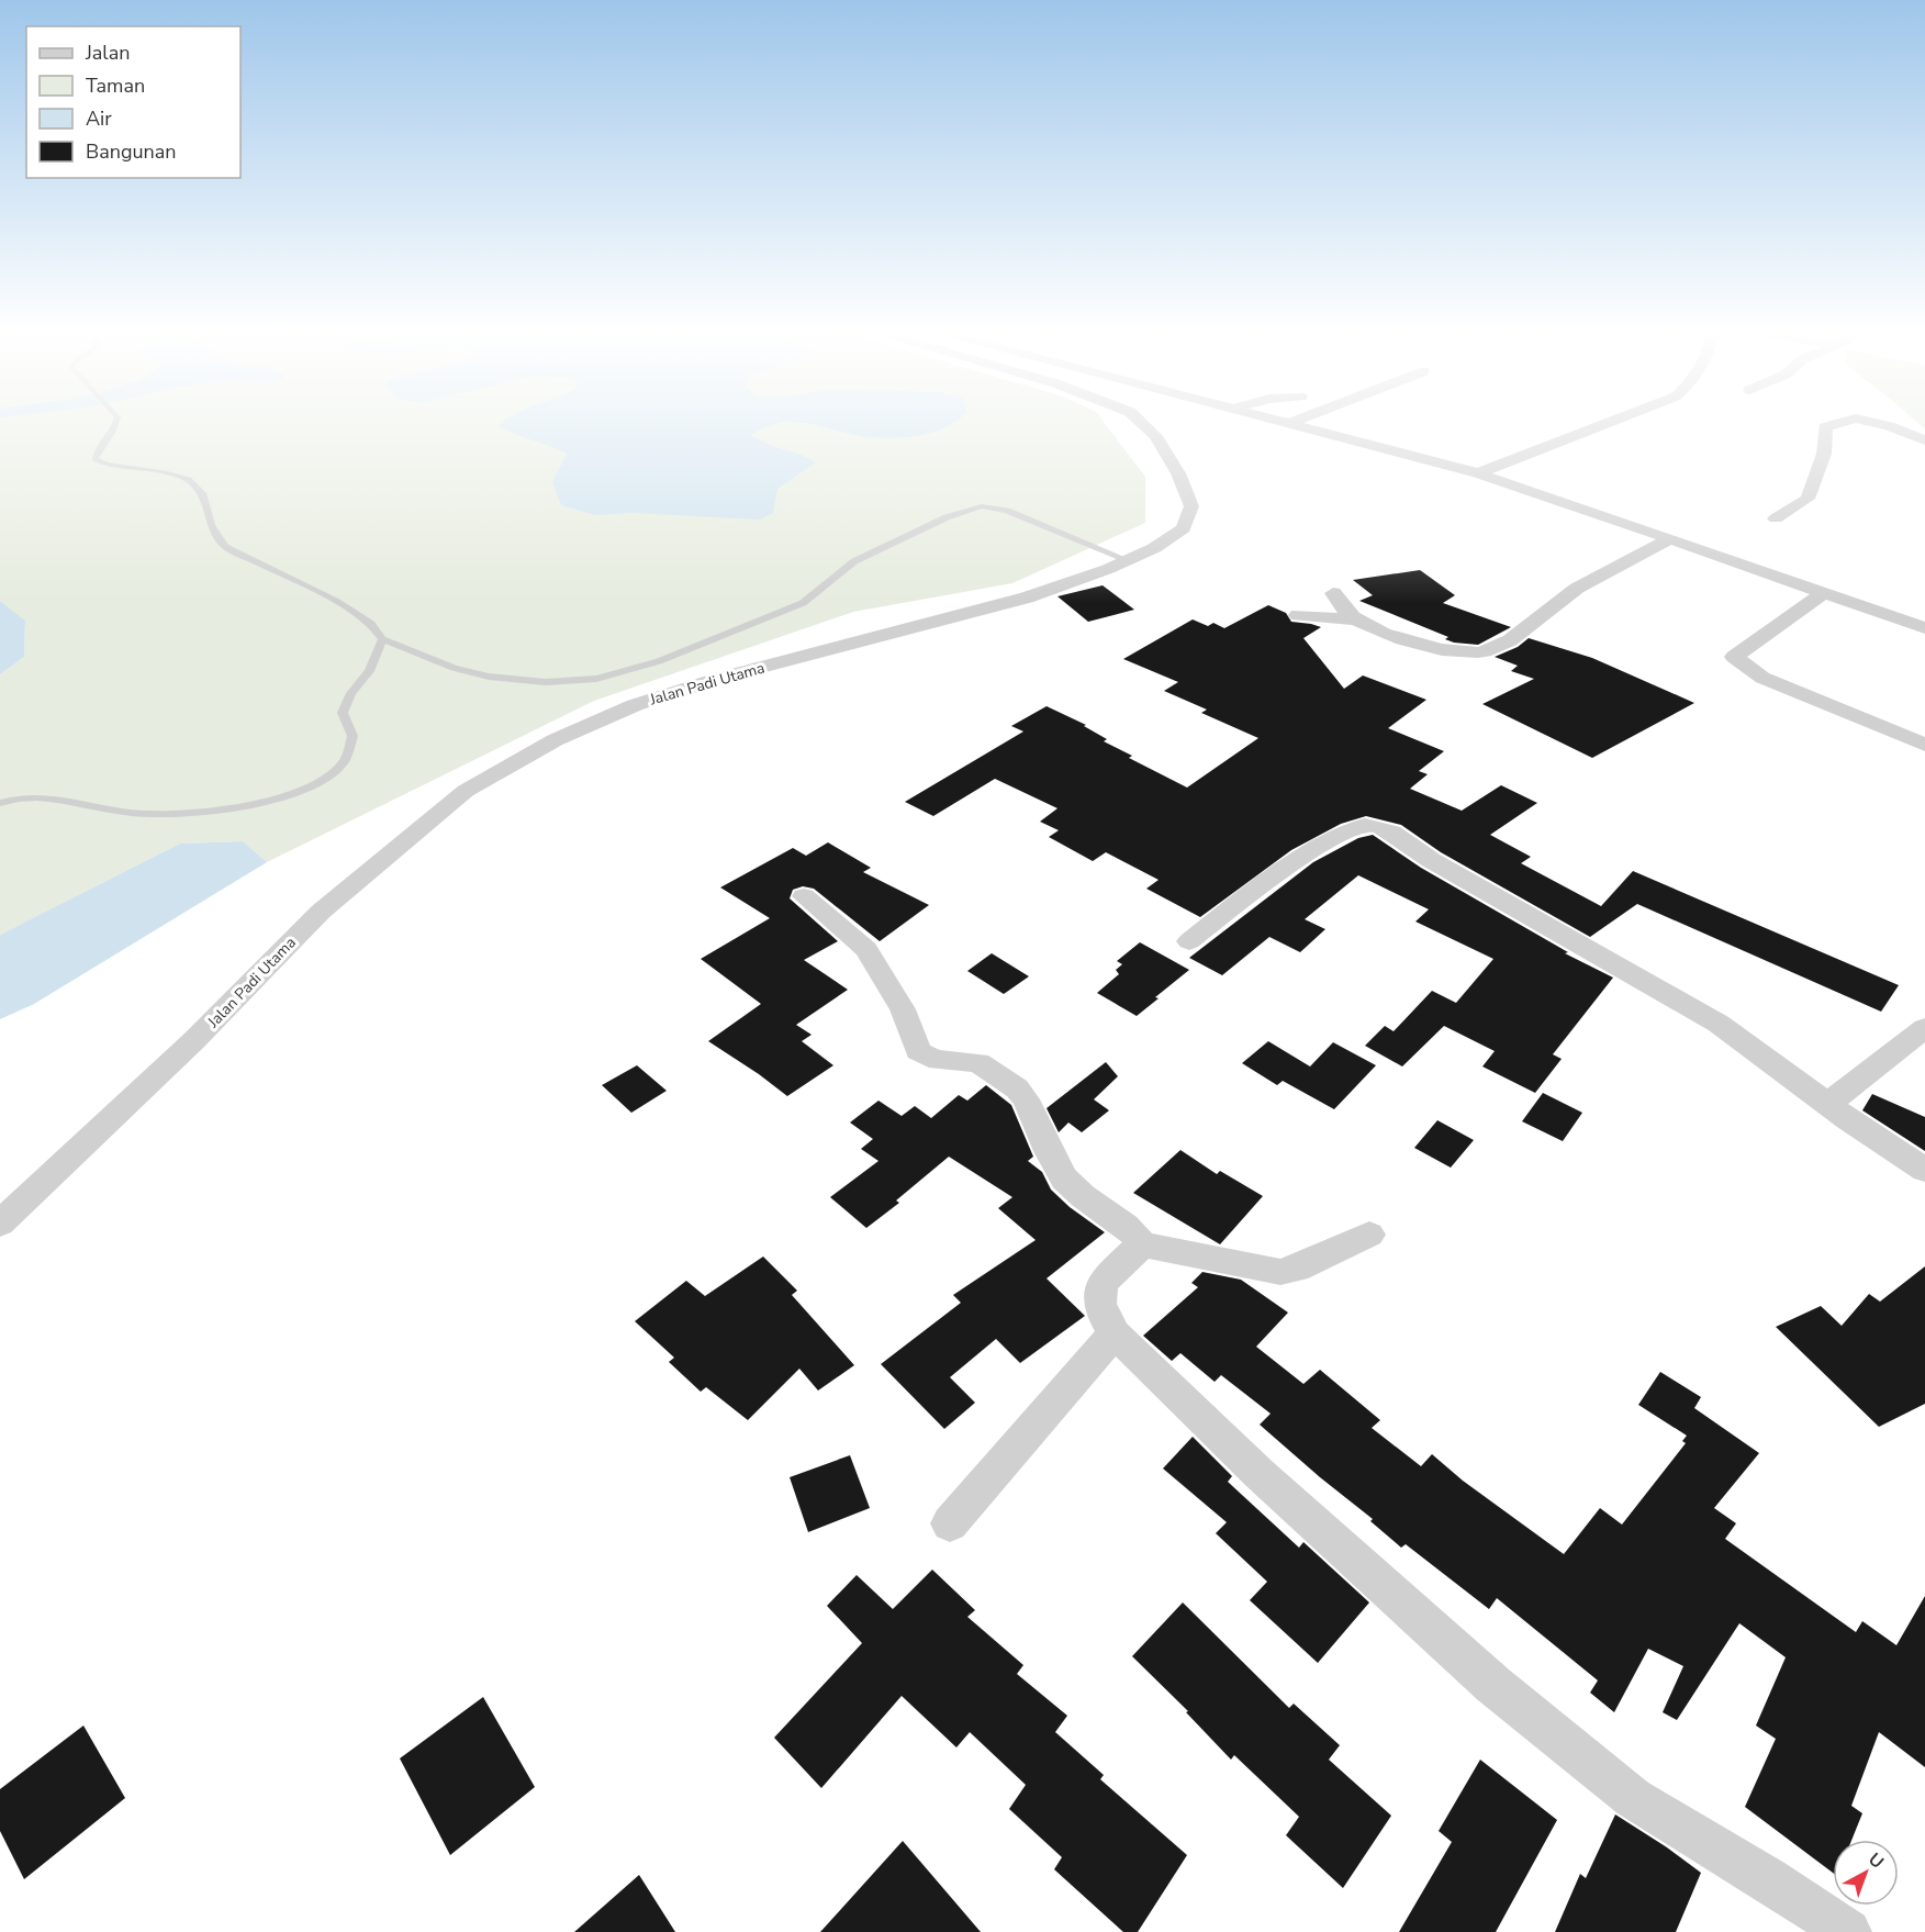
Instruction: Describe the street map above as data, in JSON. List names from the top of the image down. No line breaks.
{"streets":{"street":["Jalan Padi Utama"]},"legend":["Jalan","Taman","Air","Bangunan"],"north":"top right"}
